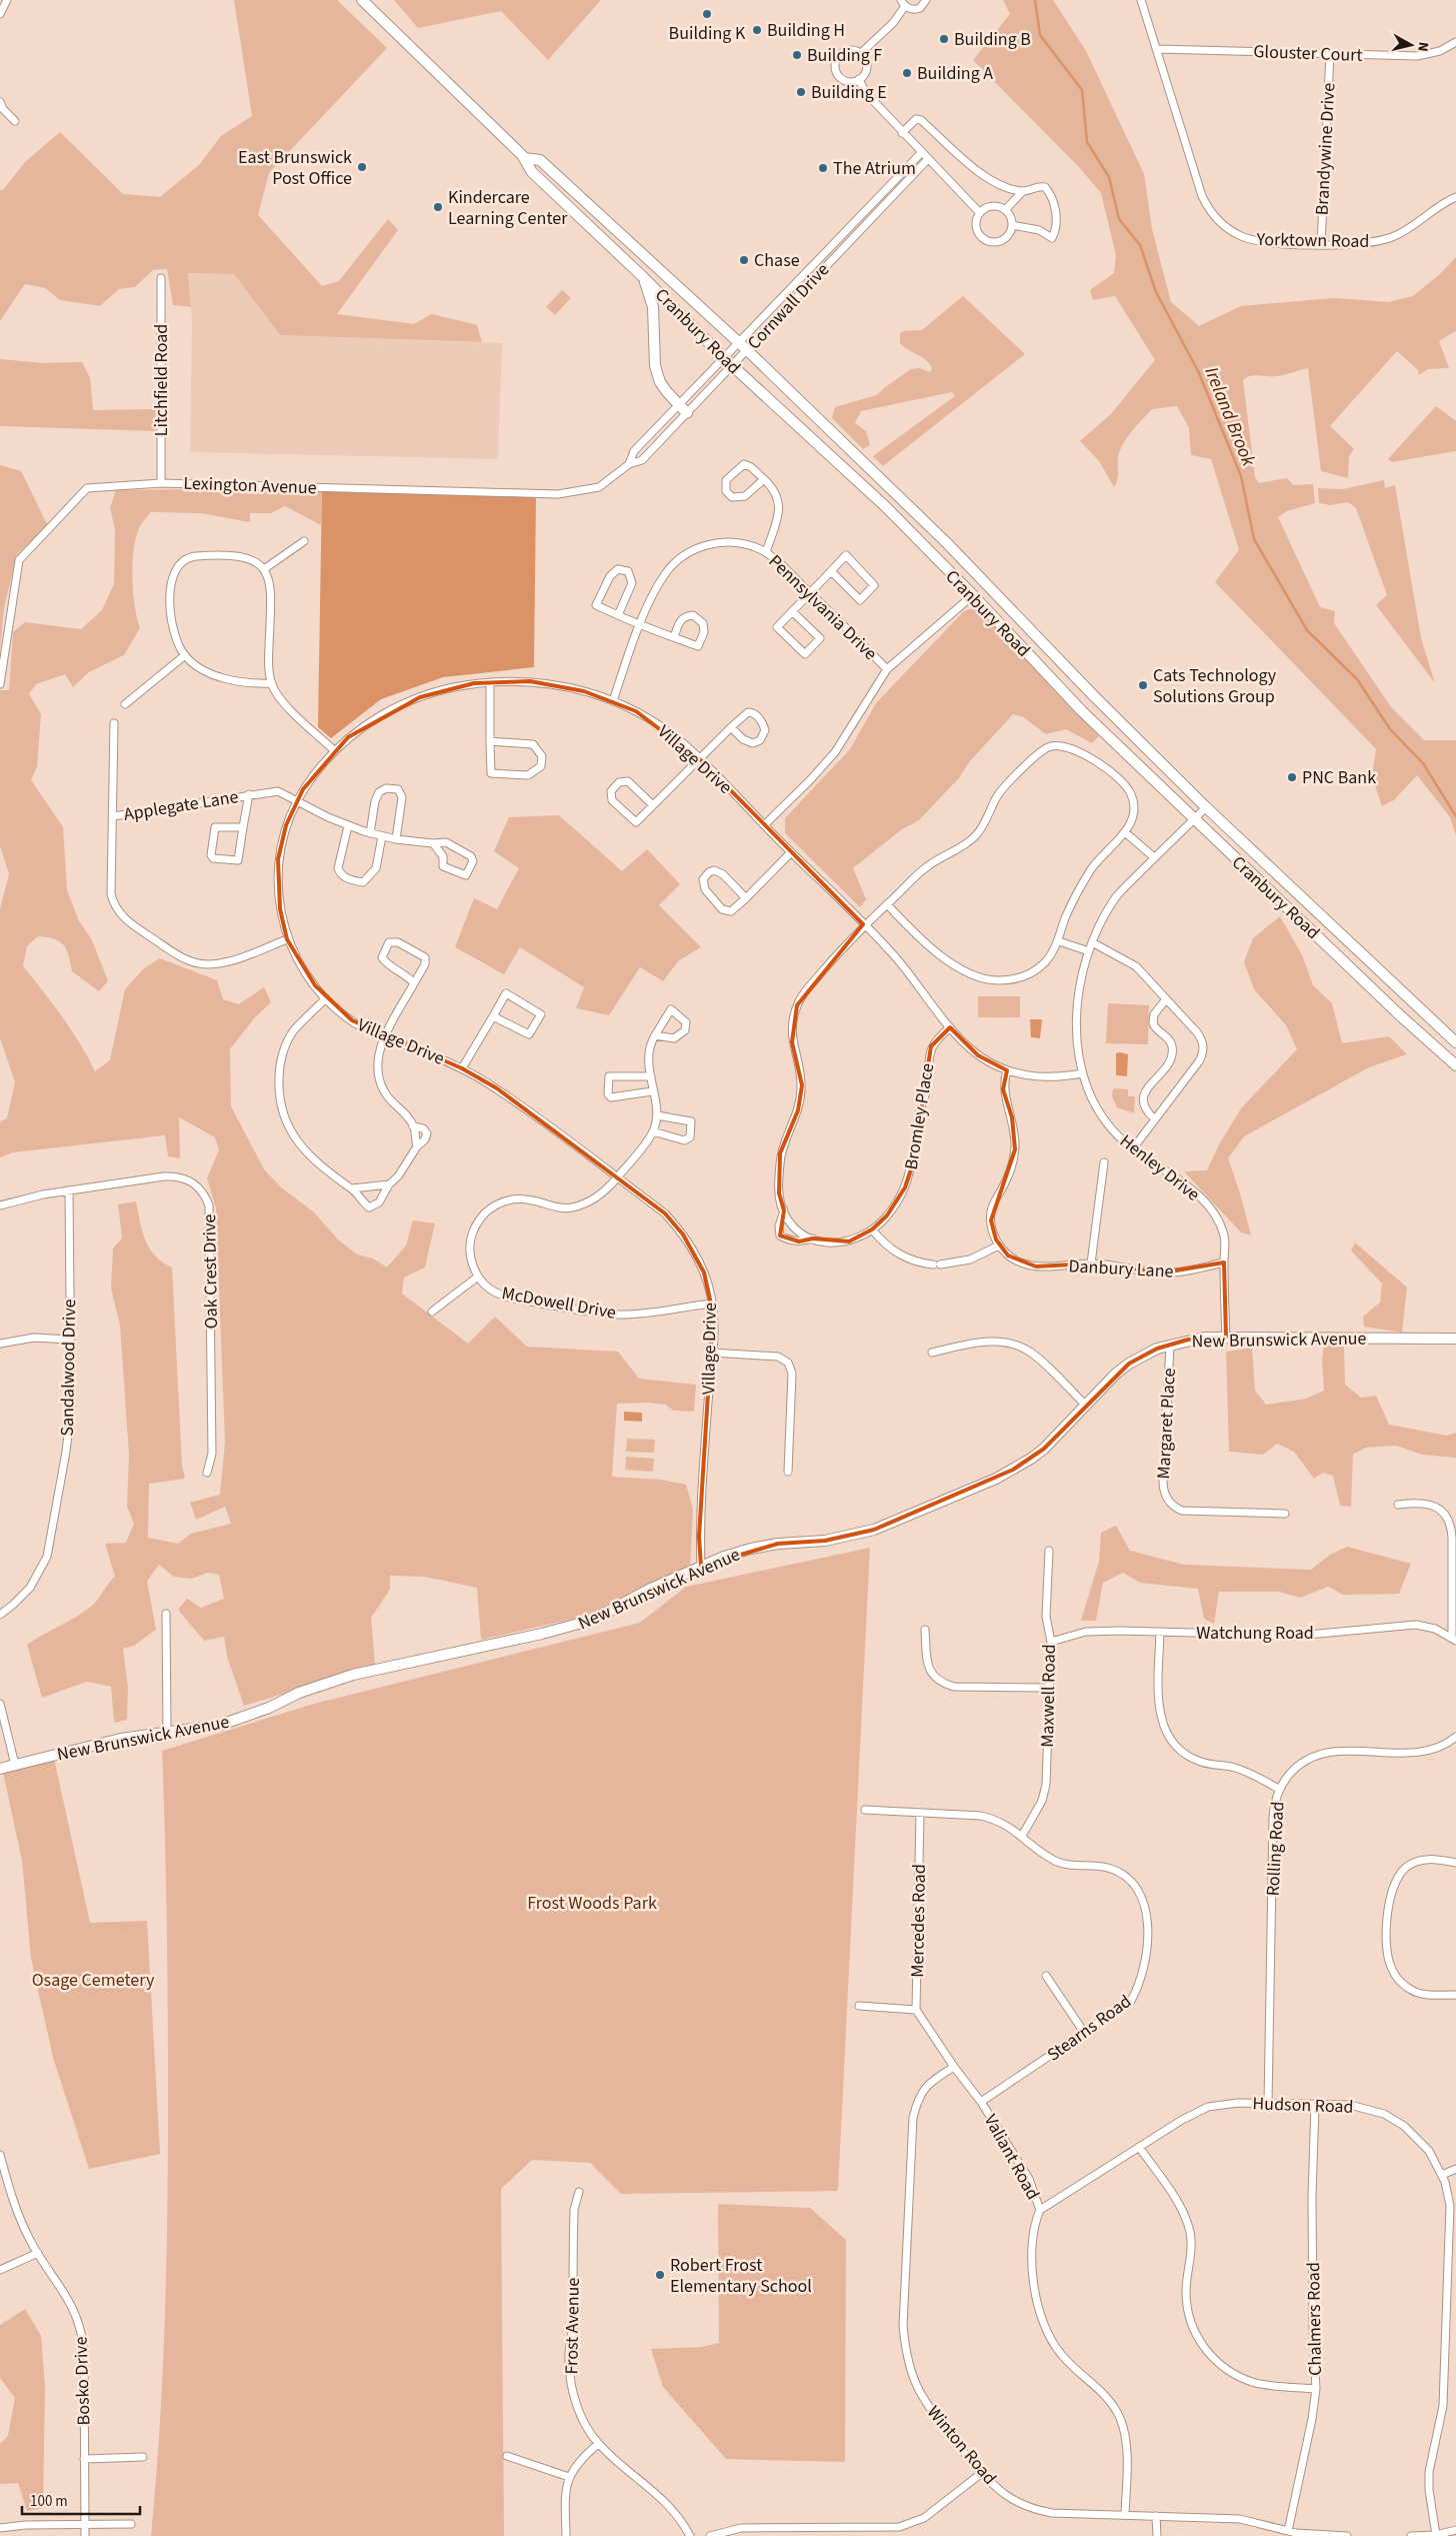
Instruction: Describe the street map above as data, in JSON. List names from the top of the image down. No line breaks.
{"streets":{"main road":["Cranbury Road","New Brunswick Avenue"],"street":["Glouster Court","Brandywine Drive","Yorktown Road","Cornwall Drive","Litchfield Road","Lexington Avenue","Pennsylvania Drive","Village Drive","Applegate Lane","Bromley Place","Henley Drive","Danbury Lane","Oak Crest Drive","McDowell Drive","Sandalwood Drive","Margaret Place","Watchung Road","Maxwell Road","Rolling Road","Mercedes Road","Stearns Road","Hudson Road","Valiant Road","Chalmers Road","Frost Avenue","Bosko Drive","Winton Road"]},"crossings":[["Glouster Court","Brandywine Drive"],["Glouster Court","Yorktown Road"],["Brandywine Drive","Yorktown Road"],["Cornwall Drive","Cranbury Road"],["Cornwall Drive","Lexington Avenue"],["Cranbury Road","Henley Drive"],["Litchfield Road","Lexington Avenue"],["Pennsylvania Drive","Village Drive"],["Village Drive","Applegate Lane"],["Village Drive","Bromley Place"],["Village Drive","Henley Drive"],["Village Drive","McDowell Drive"],["Village Drive","New Brunswick Avenue"],["Henley Drive","Danbury Lane"],["Henley Drive","New Brunswick Avenue"],["Oak Crest Drive","Sandalwood Drive"],["New Brunswick Avenue","Margaret Place"],["Watchung Road","Maxwell Road"],["Maxwell Road","Stearns Road"],["Rolling Road","Hudson Road"],["Mercedes Road","Stearns Road"],["Mercedes Road","Valiant Road"],["Stearns Road","Valiant Road"],["Hudson Road","Valiant Road"],["Hudson Road","Chalmers Road"],["Valiant Road","Winton Road"],["Chalmers Road","Winton Road"]],"water":["Ireland Brook"],"parks":["Frost Woods Park","Osage Cemetery"],"places":["Building K","Building H","Building B","Building F","Building A","Building E","East Brunswick Post Office","The Atrium","Kindercare Learning Center","Chase","Cats Technology Solutions Group","PNC Bank","Robert Frost Elementary School"],"scale_bar":"100 m","north":"right"}
